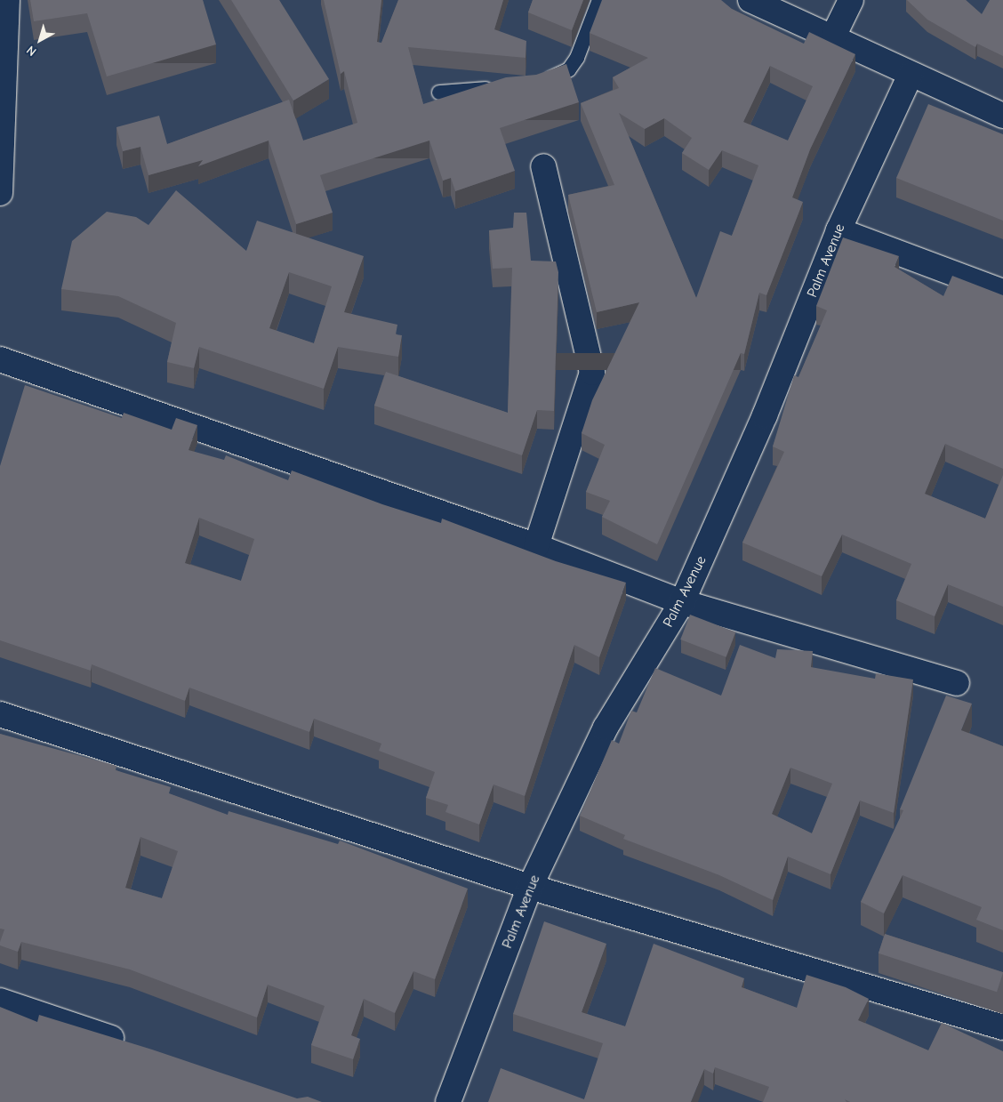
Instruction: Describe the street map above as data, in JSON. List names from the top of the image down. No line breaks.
{"streets":{"street":["Palm Avenue"]},"north":"bottom left"}
